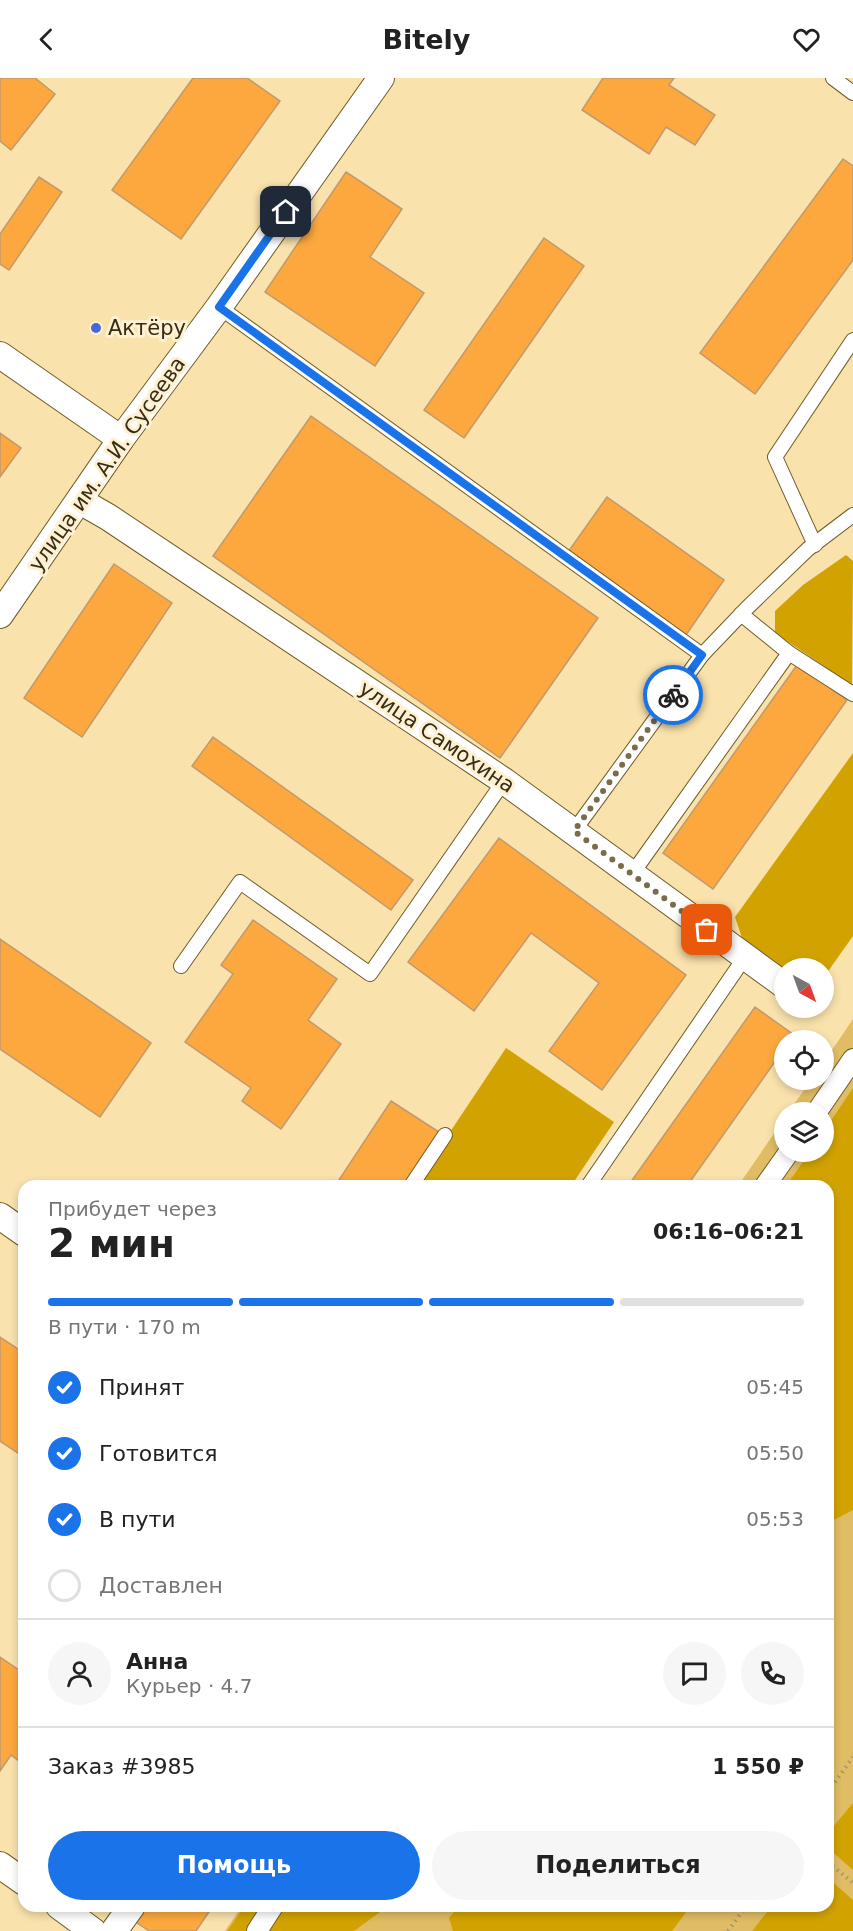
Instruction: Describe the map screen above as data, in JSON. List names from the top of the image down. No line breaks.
{"streets":{"street":["улица им. А.И. Сусеева","улица Самохина"]},"crossings":[["улица им. А.И. Сусеева","улица Самохина"]],"places":["Актёру"],"north":"bottom right","page":{"header":"Bitely","heading":["2 мин","Прибудет через","06:16–06:21"],"panel":["Анна","Курьер · 4.7","Заказ #3985","1 550 ₽"],"bar":"В пути · 170 m","list":[["Принят","05:45"],["Готовится","05:50"],["В пути","05:53"],"Доставлен"],"buttons":["Помощь","Поделиться"]}}
